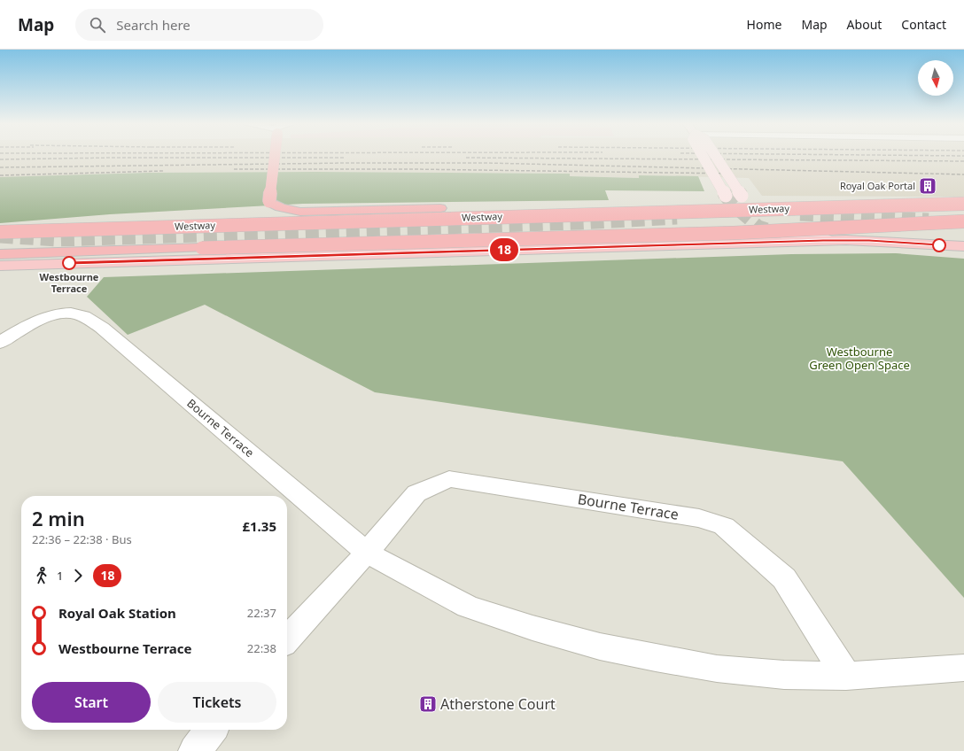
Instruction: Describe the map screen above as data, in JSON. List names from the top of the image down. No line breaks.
{"streets":{"highway":["Westway"],"street":["Bourne Terrace"]},"parks":["Westbourne Green Open Space"],"places":{"building":["Royal Oak Portal","Atherstone Court"],"other":["Westbourne Terrace"]},"lines":["bus line 18"],"north":"bottom","page":{"header":"Map","search":"Search here","nav":["Home","Map","About","Contact"],"on_map":"18","heading":["2 min","22:36 – 22:38 · Bus","£1.35"],"legs":["1","18"],"list":[{"name":"Royal Oak Station","value":"22:37"},{"name":"Westbourne Terrace","value":"22:38"}],"buttons":["Start","Tickets"]}}
